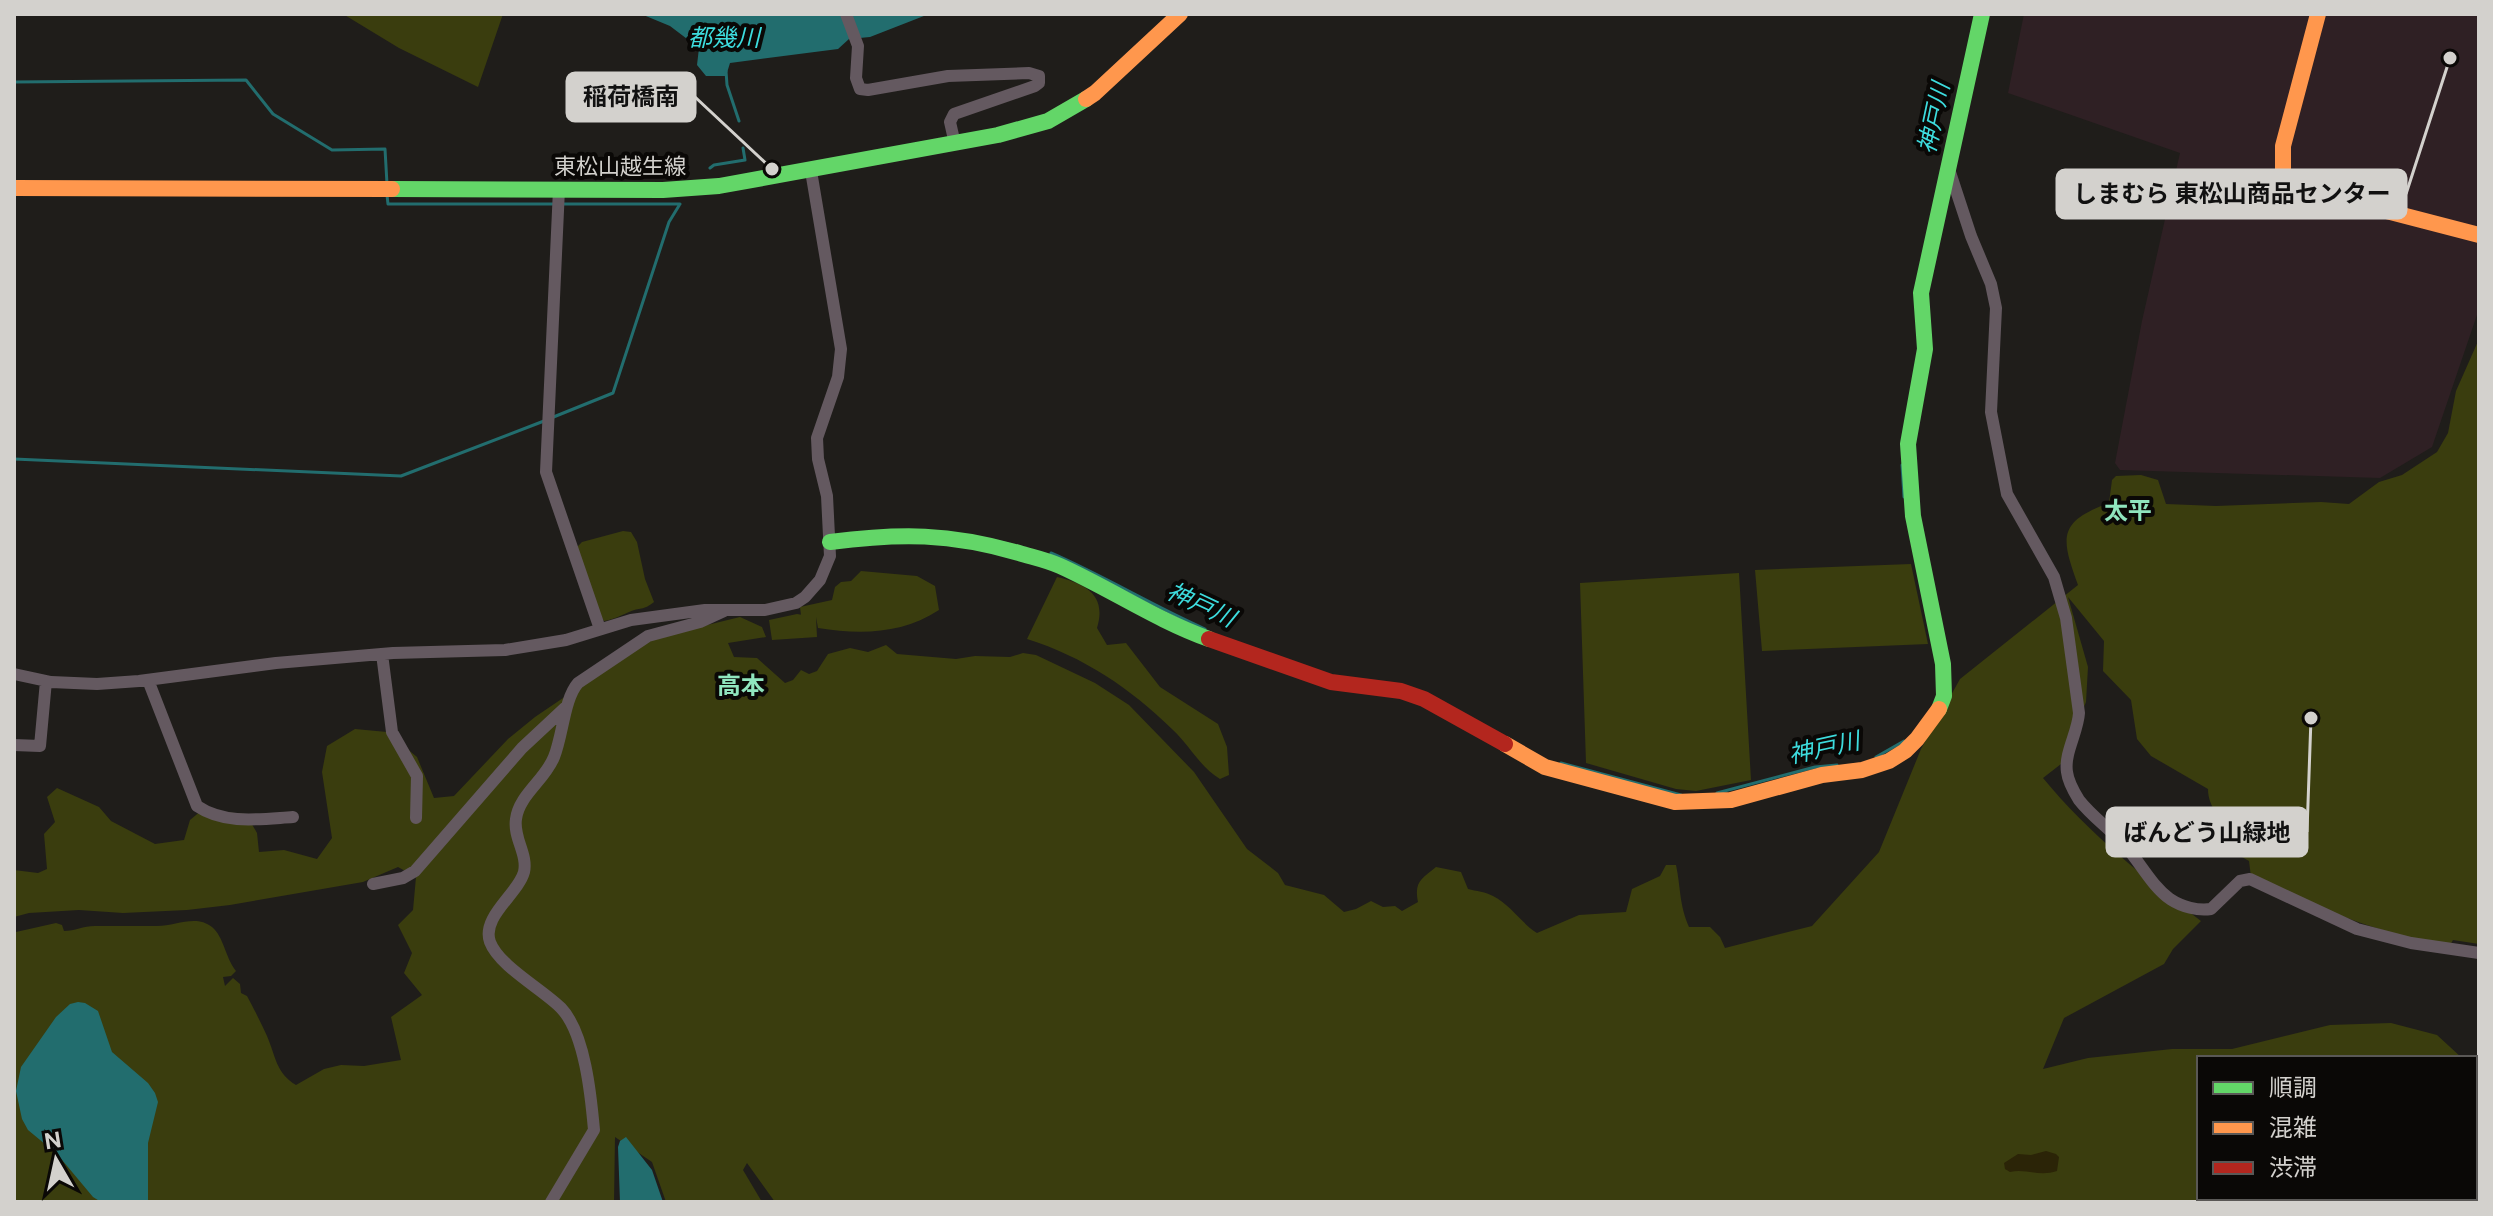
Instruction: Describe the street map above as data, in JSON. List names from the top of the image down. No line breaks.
{"streets":{"street":["東松山越生線"]},"districts":["太平","高本"],"water":["都幾川","神戸川"],"places":["しまむら 東松山商品センター","稲荷橋南","ばんどう山緑地"],"legend":["順調","混雑","渋滞"],"north":"top"}
